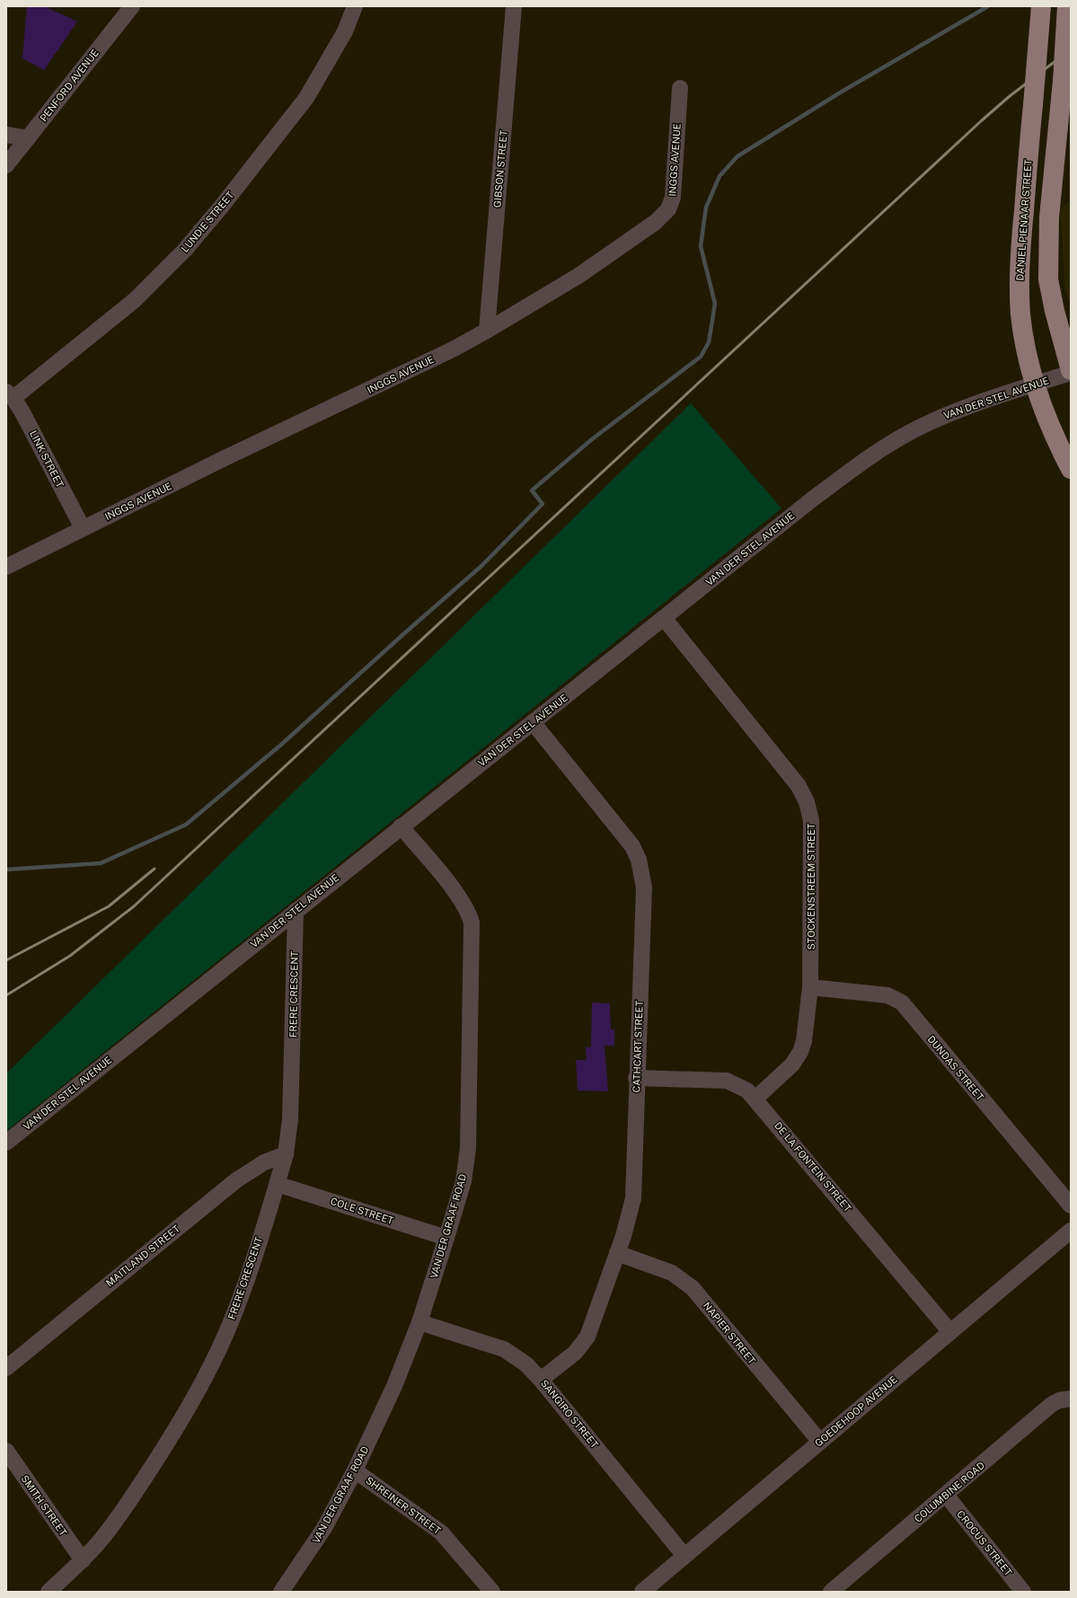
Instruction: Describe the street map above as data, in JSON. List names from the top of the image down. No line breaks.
{"streets":{"main road":["DANIEL PIENAAR STREET"],"street":["PENFORD AVENUE","INGGS AVENUE","GIBSON STREET","LUNDIE STREET","VAN DER STEL AVENUE","LINK STREET","STOCKENSTREEM STREET","FRERE CRESCENT","CATHCART STREET","DUNDAS STREET","DE LA FONTEIN STREET","COLE STREET","VAN DER GRAAF ROAD","MAITLAND STREET","NAPIER STREET","GOEDEHOOP AVENUE","SANGIRO STREET","COLUMBINE ROAD","SMITH STREET","SHREINER STREET","CROCUS STREET"]},"crossings":[["INGGS AVENUE","GIBSON STREET"],["INGGS AVENUE","LINK STREET"],["DANIEL PIENAAR STREET","VAN DER STEL AVENUE"],["LUNDIE STREET","LINK STREET"],["VAN DER STEL AVENUE","STOCKENSTREEM STREET"],["VAN DER STEL AVENUE","FRERE CRESCENT"],["VAN DER STEL AVENUE","CATHCART STREET"],["VAN DER STEL AVENUE","VAN DER GRAAF ROAD"],["STOCKENSTREEM STREET","DUNDAS STREET"],["STOCKENSTREEM STREET","DE LA FONTEIN STREET"],["FRERE CRESCENT","COLE STREET"],["FRERE CRESCENT","MAITLAND STREET"],["FRERE CRESCENT","SMITH STREET"],["CATHCART STREET","DE LA FONTEIN STREET"],["CATHCART STREET","NAPIER STREET"],["CATHCART STREET","SANGIRO STREET"],["DE LA FONTEIN STREET","GOEDEHOOP AVENUE"],["COLE STREET","VAN DER GRAAF ROAD"],["VAN DER GRAAF ROAD","SANGIRO STREET"],["VAN DER GRAAF ROAD","SHREINER STREET"],["NAPIER STREET","GOEDEHOOP AVENUE"],["GOEDEHOOP AVENUE","SANGIRO STREET"],["COLUMBINE ROAD","CROCUS STREET"]]}
